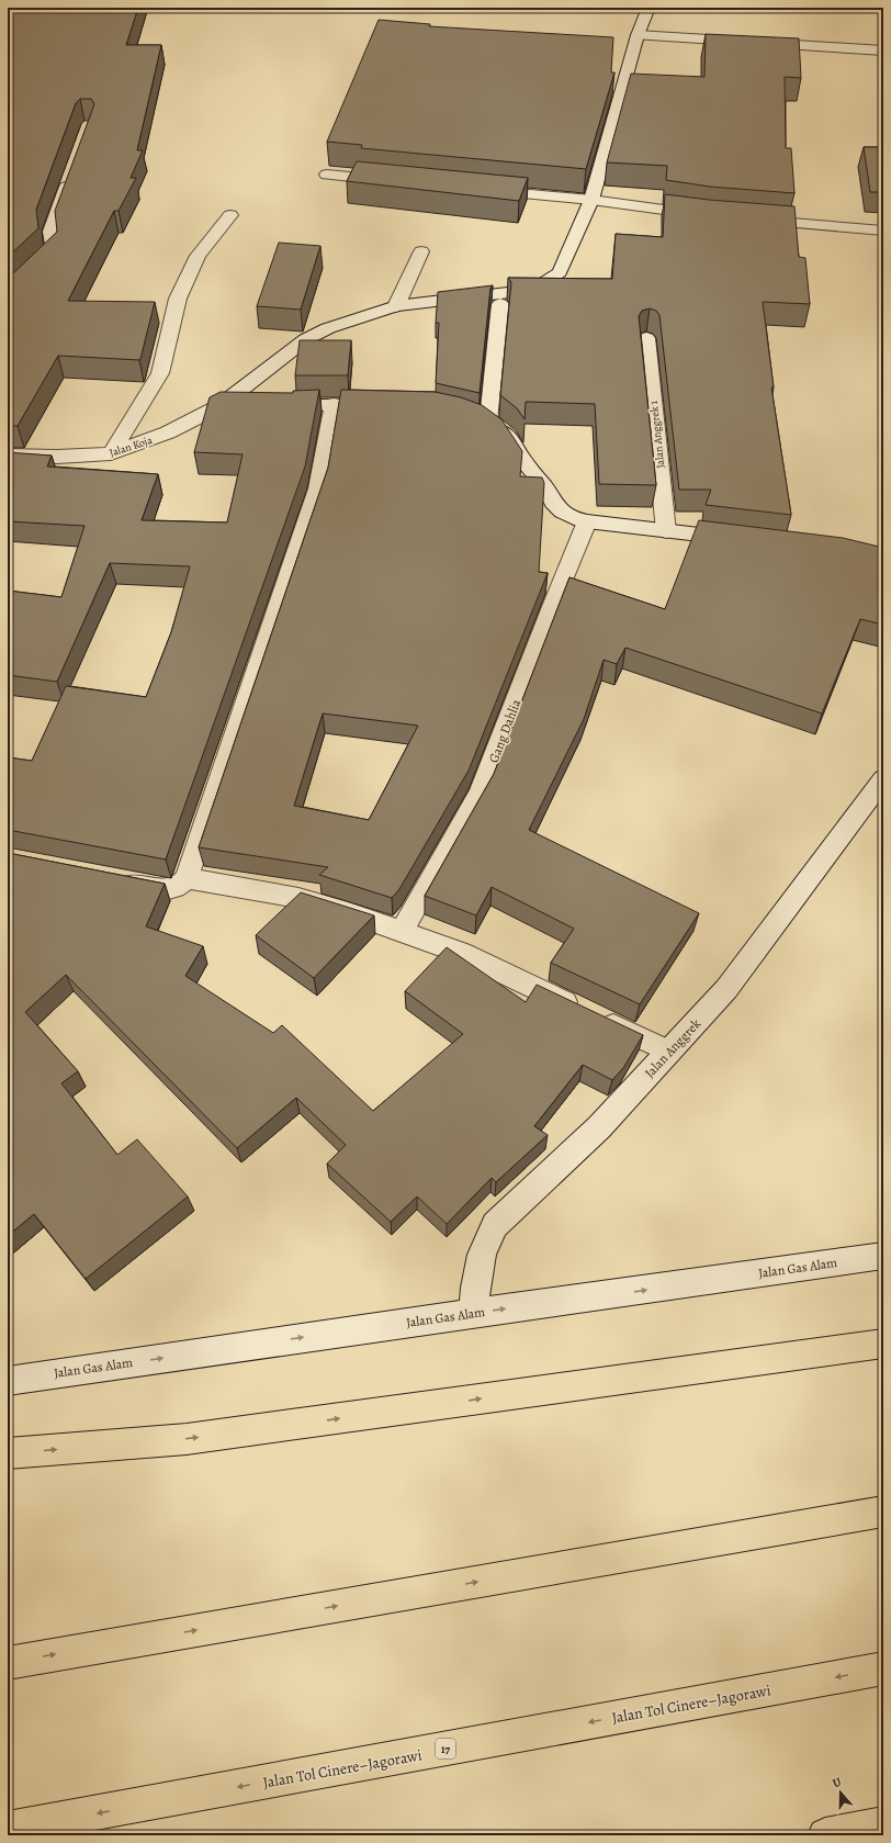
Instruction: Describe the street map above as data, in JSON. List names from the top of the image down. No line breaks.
{"streets":{"highway":["Jalan Tol Cinere–Jagorawi","17"],"street":["Jalan Anggrek 1","Jalan Koja","Gang Dahlia","Jalan Anggrek","Jalan Gas Alam"]},"crossings":[["Jalan Anggrek","Jalan Gas Alam"]],"one_way":["Jalan Gas Alam"],"north":"top"}
